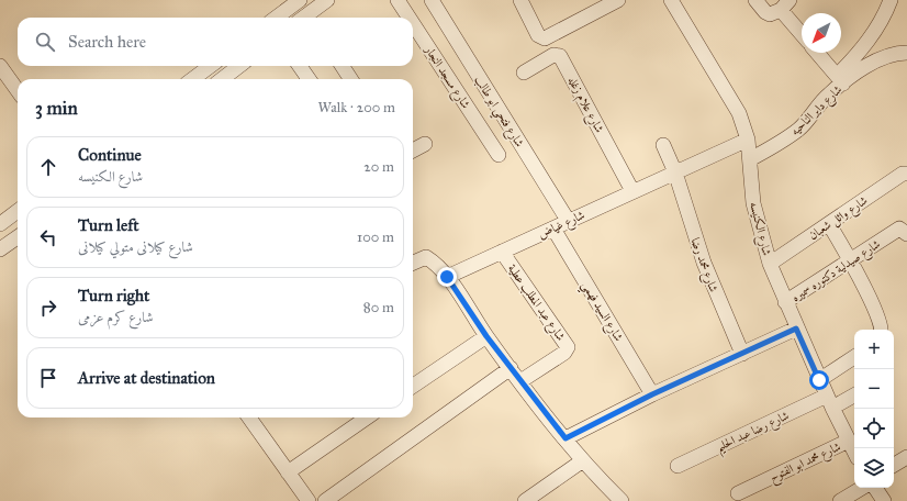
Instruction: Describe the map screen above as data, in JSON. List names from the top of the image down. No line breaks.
{"streets":{"street":["شارع مسجد النجار","شارع علام زغله","شارع داير الناحيه","شارع فتحي ابو طالب","شارع وائل شعبان","شارع غياض","شارع الكنيسه","شارع محمد رضا","شارع صيدلية دكتوره سميره","شارع عبد المطلب عطية","شارع السيد فهمي","شارع رضا عبد الحليم","شارع محمد ابو الفتوح"]},"crossings":[["شارع علام زغله","شارع غياض"],["شارع داير الناحيه","شارع الكنيسه"],["شارع فتحي ابو طالب","شارع غياض"],["شارع وائل شعبان","شارع الكنيسه"],["شارع غياض","شارع الكنيسه"],["شارع غياض","شارع محمد رضا"],["شارع غياض","شارع عبد المطلب عطية"],["شارع غياض","شارع السيد فهمي"],["شارع الكنيسه","شارع صيدلية دكتوره سميره"],["شارع الكنيسه","شارع رضا عبد الحليم"],["شارع الكنيسه","شارع محمد ابو الفتوح"]],"north":"bottom left","page":{"search":"Search here","heading":["3 min","Walk · 200 m"],"list":[["Continue","شارع الكنيسه","20 m"],["Turn left","شارع كيلانى متولي كيلانى","100 m"],["Turn right","شارع كرم عزمى","80 m"],"Arrive at destination"],"map_buttons":["+","−"]}}
